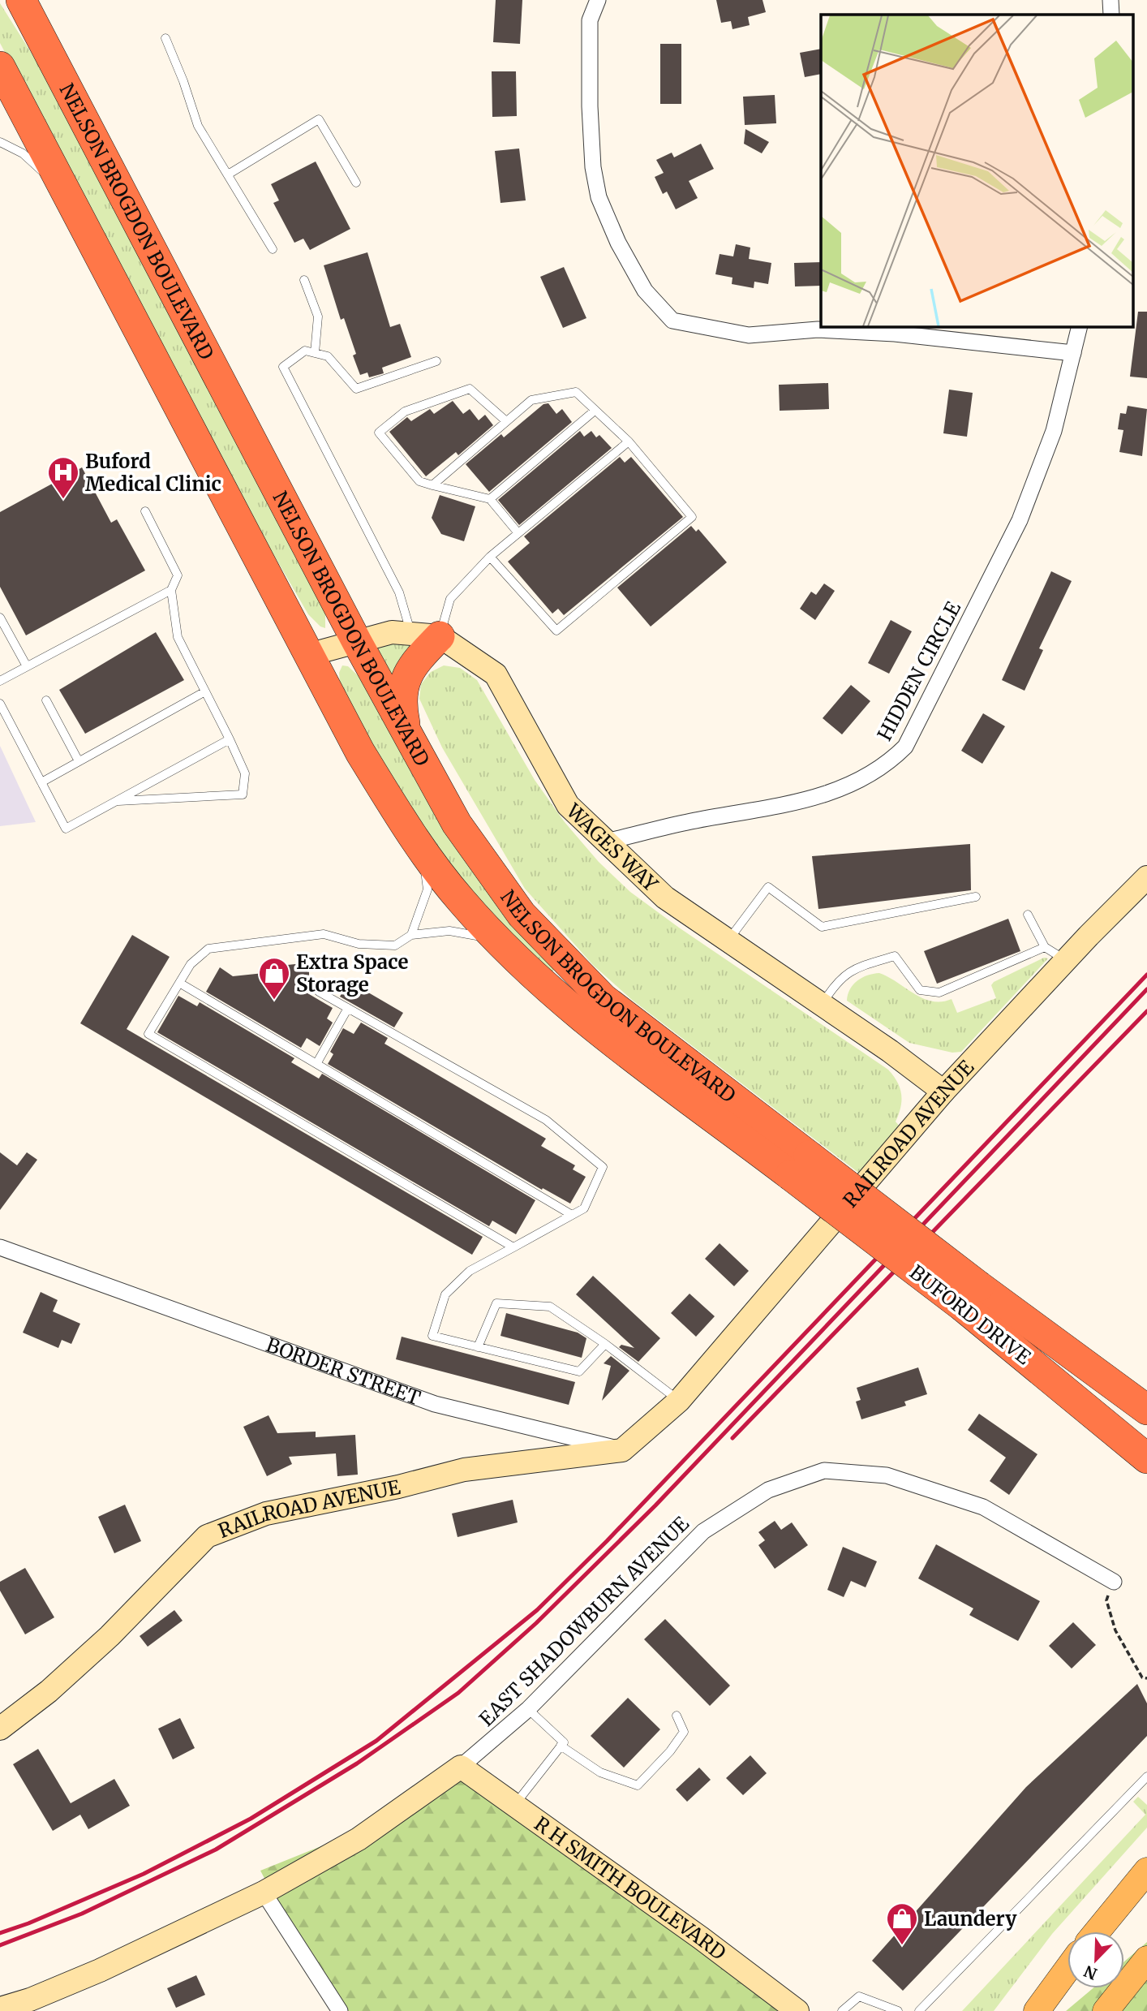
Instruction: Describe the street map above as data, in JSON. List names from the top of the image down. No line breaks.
{"streets":{"highway":["NELSON BROGDON BOULEVARD","BUFORD DRIVE"],"street":["HIDDEN CIRCLE","WAGES WAY","RAILROAD AVENUE","BORDER STREET","EAST SHADOWBURN AVENUE","R H SMITH BOULEVARD"]},"crossings":[["NELSON BROGDON BOULEVARD","BUFORD DRIVE"],["HIDDEN CIRCLE","WAGES WAY"],["WAGES WAY","RAILROAD AVENUE"],["RAILROAD AVENUE","BORDER STREET"],["EAST SHADOWBURN AVENUE","R H SMITH BOULEVARD"]],"places":{"hospital":["Buford Medical Clinic"],"shop":["Extra Space Storage","Laundery"]},"north":"bottom left"}
